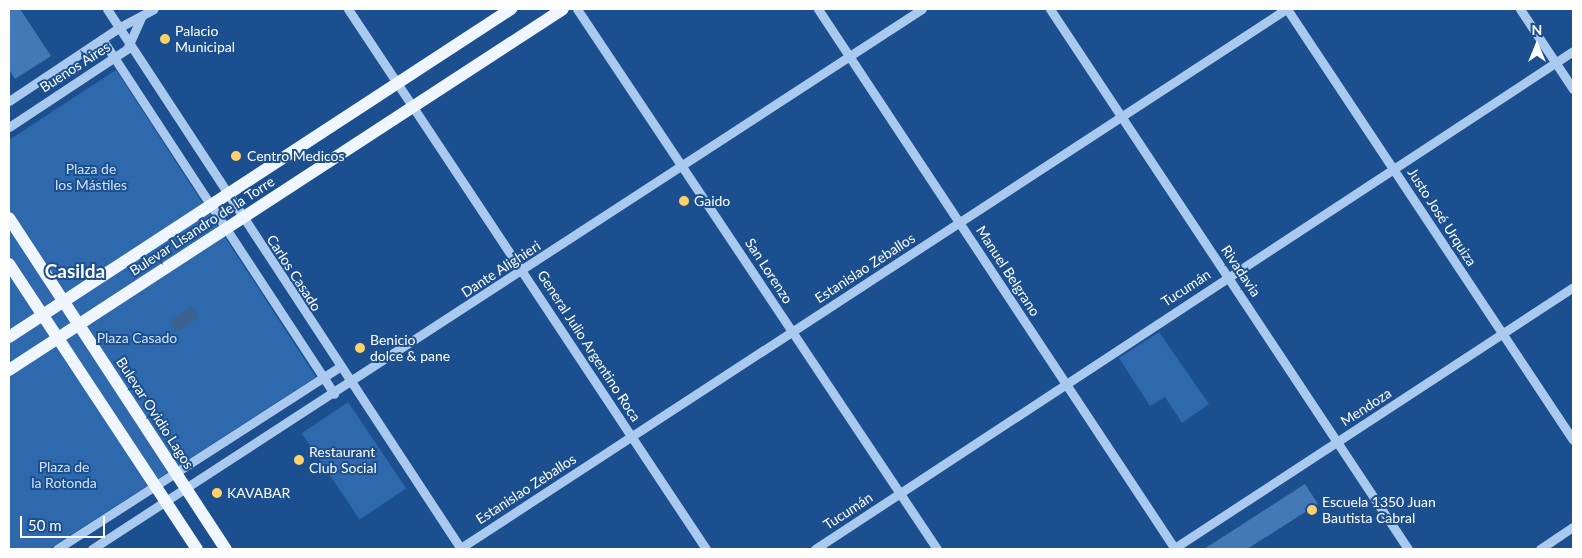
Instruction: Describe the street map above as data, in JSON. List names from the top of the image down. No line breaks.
{"streets":{"main road":["Bulevar Lisandro de la Torre","Bulevar Ovidio Lagos"],"street":["Buenos Aires","Justo José Urquiza","Estanislao Zeballos","Dante Alighieri","San Lorenzo","Manuel Belgrano","Rivadavia","Carlos Casado","Tucumán","General Julio Argentino Roca","Mendoza"]},"crossings":[["Buenos Aires","Carlos Casado"],["Justo José Urquiza","Estanislao Zeballos"],["Justo José Urquiza","Tucumán"],["Justo José Urquiza","Mendoza"],["Bulevar Lisandro de la Torre","Carlos Casado"],["Bulevar Lisandro de la Torre","General Julio Argentino Roca"],["Bulevar Lisandro de la Torre","Bulevar Ovidio Lagos"],["Estanislao Zeballos","San Lorenzo"],["Estanislao Zeballos","Manuel Belgrano"],["Estanislao Zeballos","Rivadavia"],["Estanislao Zeballos","Carlos Casado"],["Estanislao Zeballos","General Julio Argentino Roca"],["Dante Alighieri","San Lorenzo"],["Dante Alighieri","Manuel Belgrano"],["Dante Alighieri","Carlos Casado"],["Dante Alighieri","General Julio Argentino Roca"],["Dante Alighieri","Bulevar Ovidio Lagos"],["San Lorenzo","Tucumán"],["Manuel Belgrano","Tucumán"],["Manuel Belgrano","Mendoza"],["Rivadavia","Tucumán"],["Rivadavia","Mendoza"]],"districts":["Casilda"],"parks":["Plaza de los Mástiles","Plaza Casado","Plaza de la Rotonda"],"places":["Palacio Municipal","Centro Medicos","Gaido","Benicio dolce & pane","Restaurant Club Social","KAVABAR","Escuela 1350 Juan Bautista Cabral"],"scale_bar":"50 m","north":"top"}
